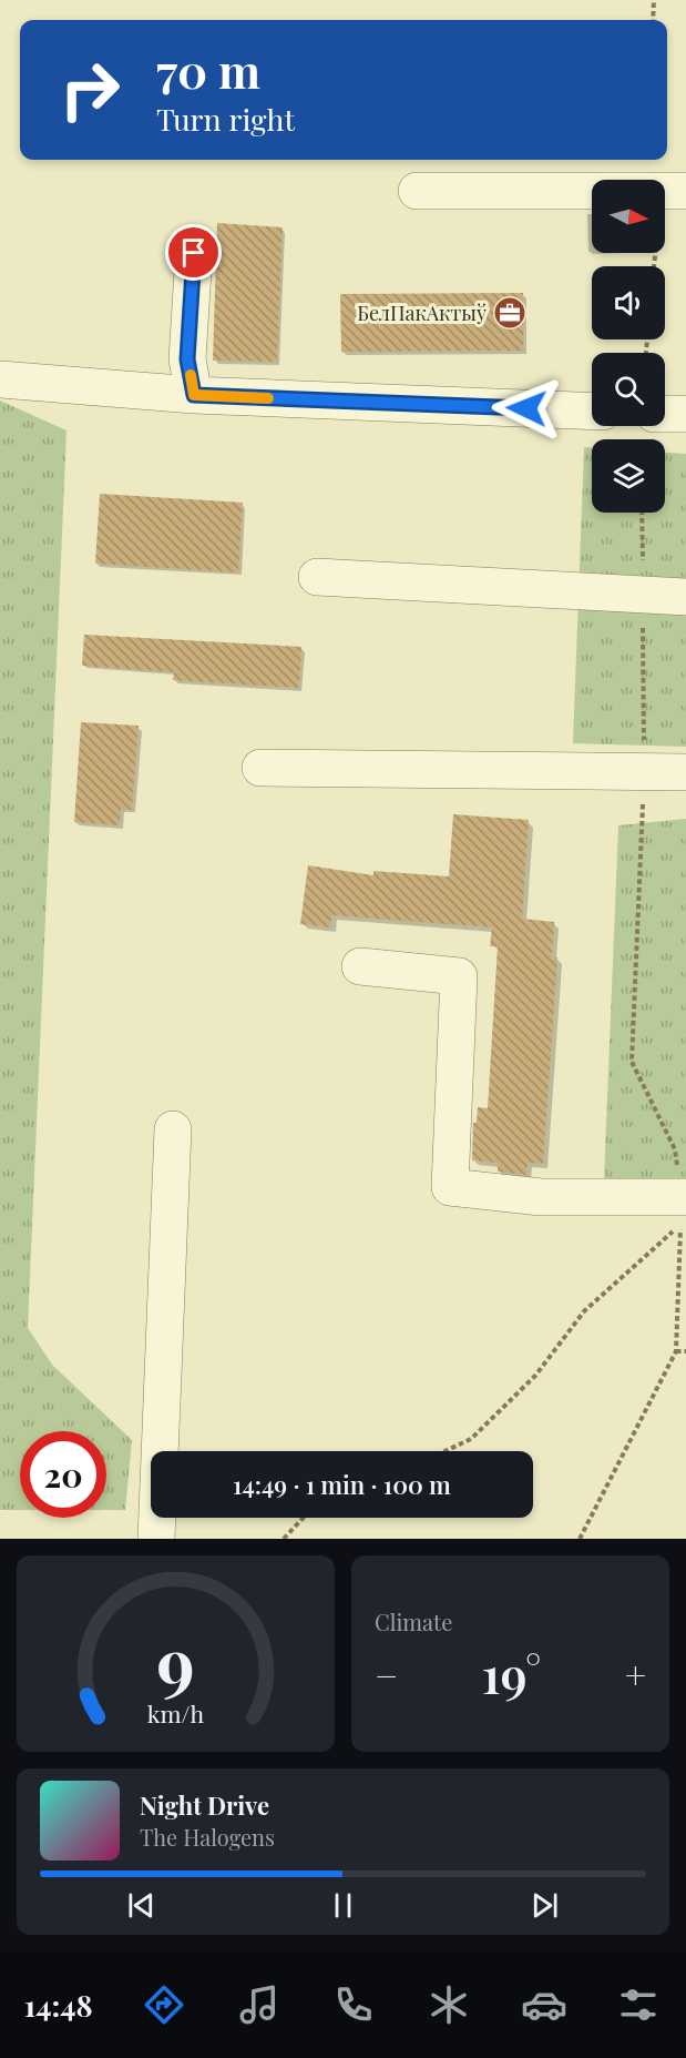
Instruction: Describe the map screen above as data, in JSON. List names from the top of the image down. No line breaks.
{"places":{"office":["БелПакАктыў"]},"north":"right","page":{"turn":["70 m","Turn right"],"limit":"20","trip":"14:49 · 1 min · 100 m","tile":"Climate","heat":["−","19°","+"],"song":["Night Drive","The Halogens"],"tabs":"14:48","gauge":["9","km/h"]}}
